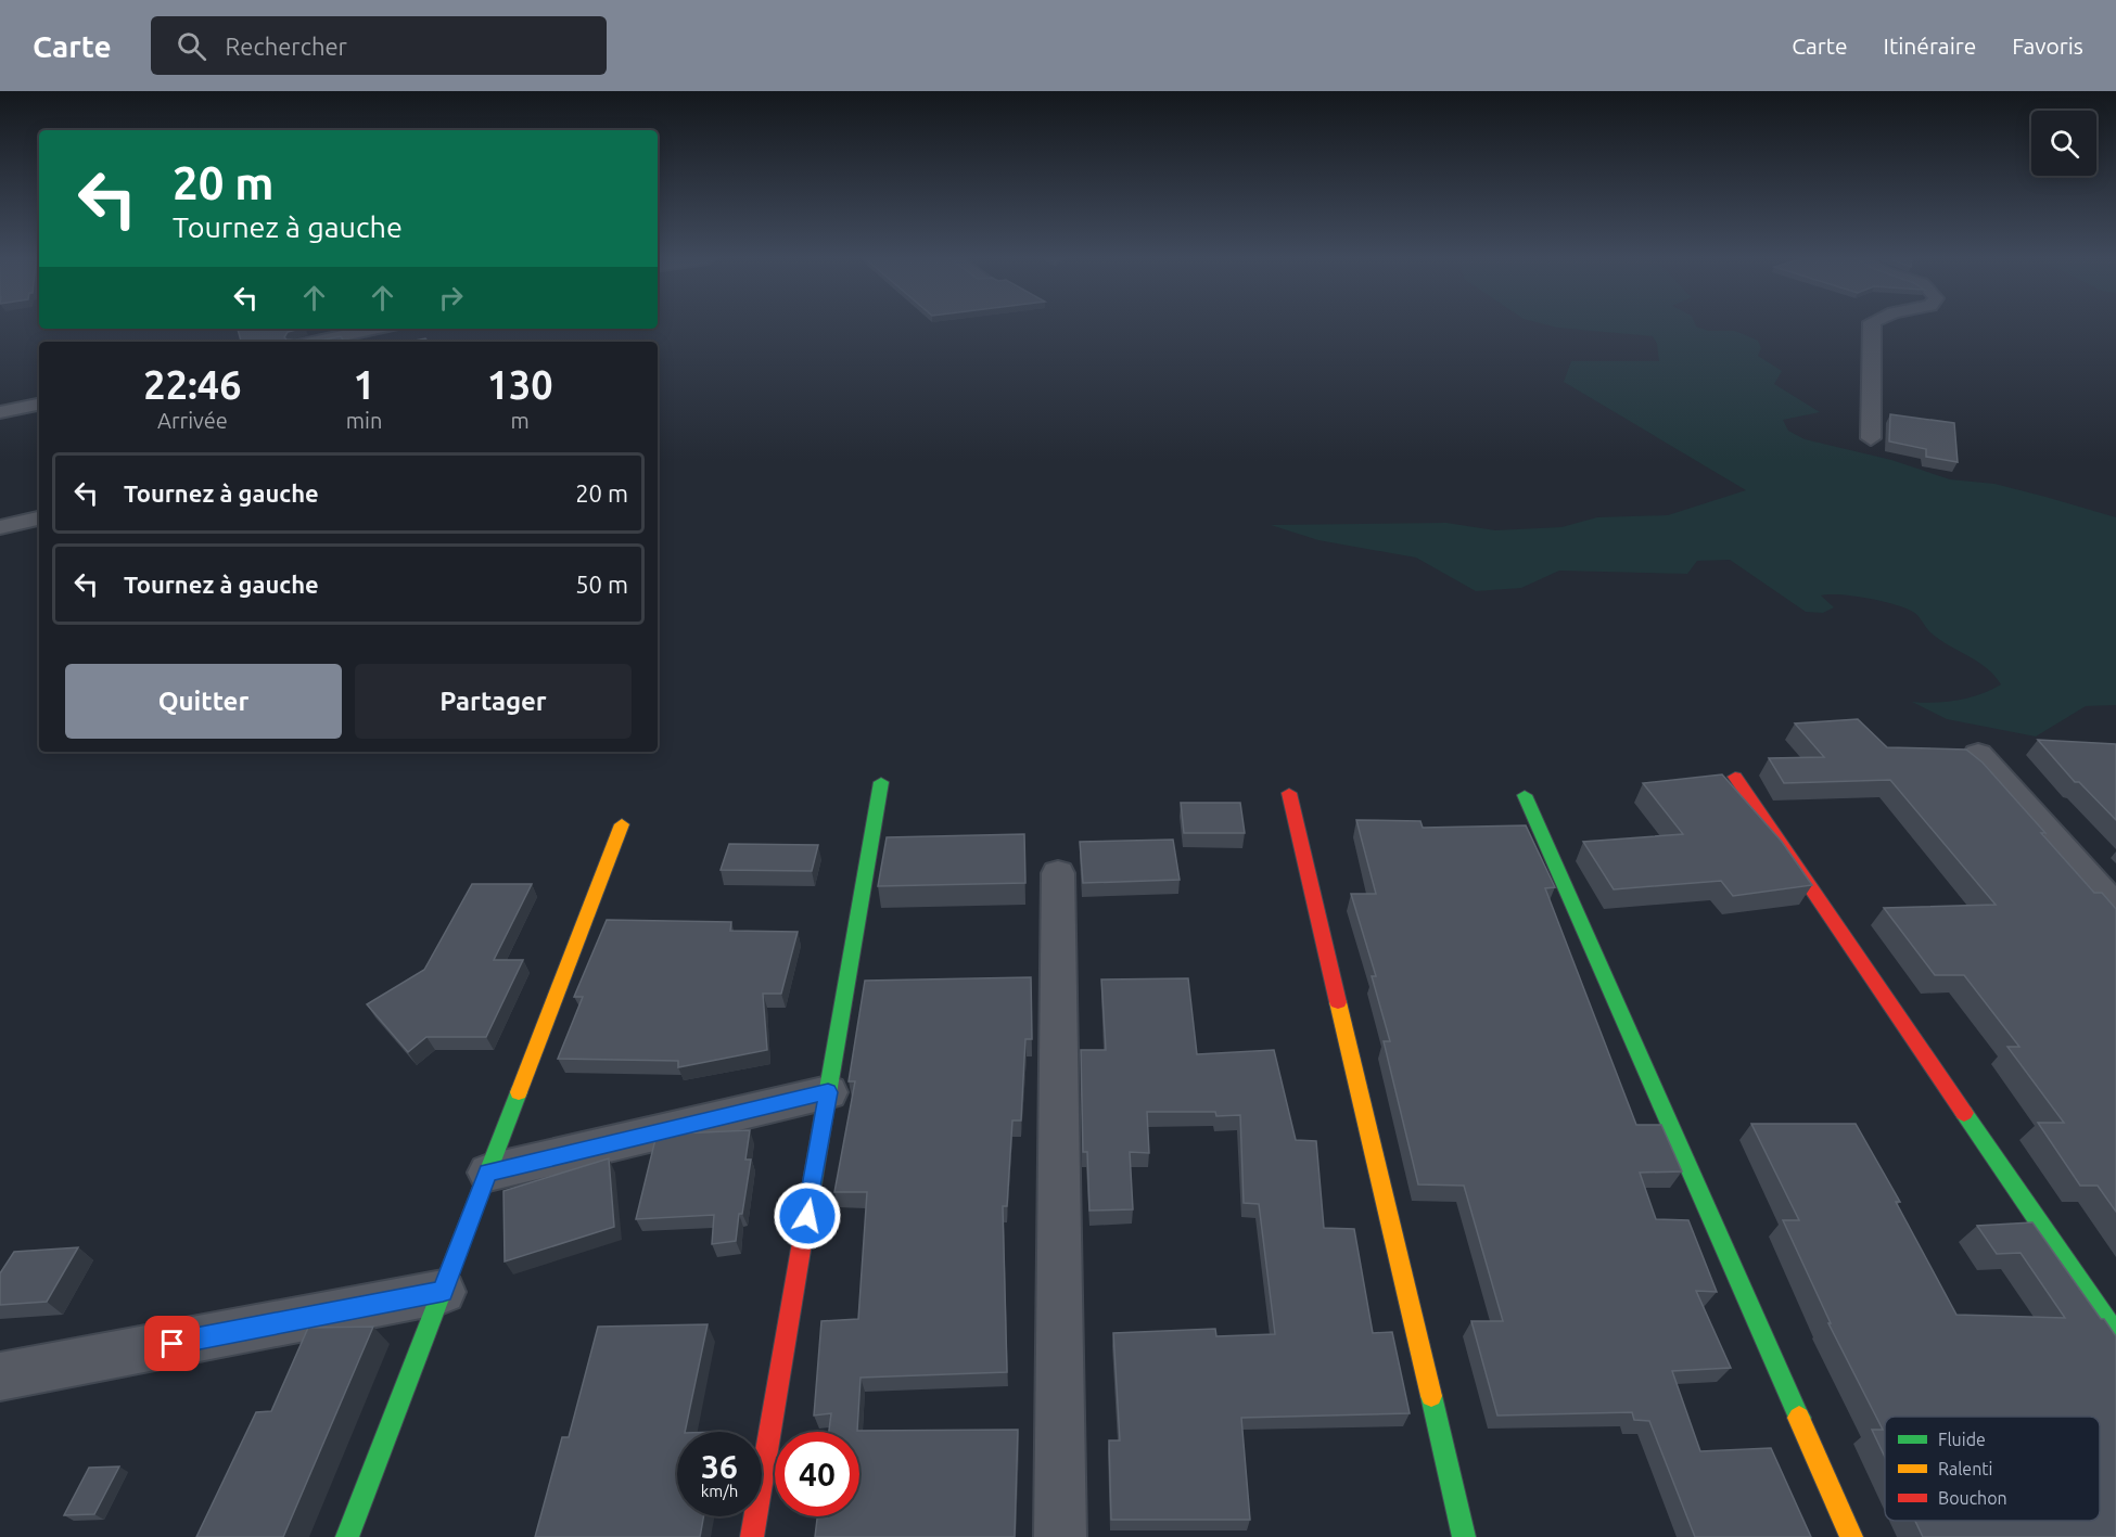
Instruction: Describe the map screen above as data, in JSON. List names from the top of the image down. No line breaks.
{"legend":["Fluide","Ralenti","Bouchon"],"page":{"header":"Carte","search":"Rechercher","nav":["Carte","Itinéraire","Favoris"],"turn":["20 m","Tournez à gauche"],"eta":["22:46","Arrivée","1","min","130","m"],"list":[{"name":"Tournez à gauche","value":"20 m"},{"name":"Tournez à gauche","value":"50 m"}],"buttons":["Quitter","Partager"],"speed":"36 km/h","limit":"40"}}
